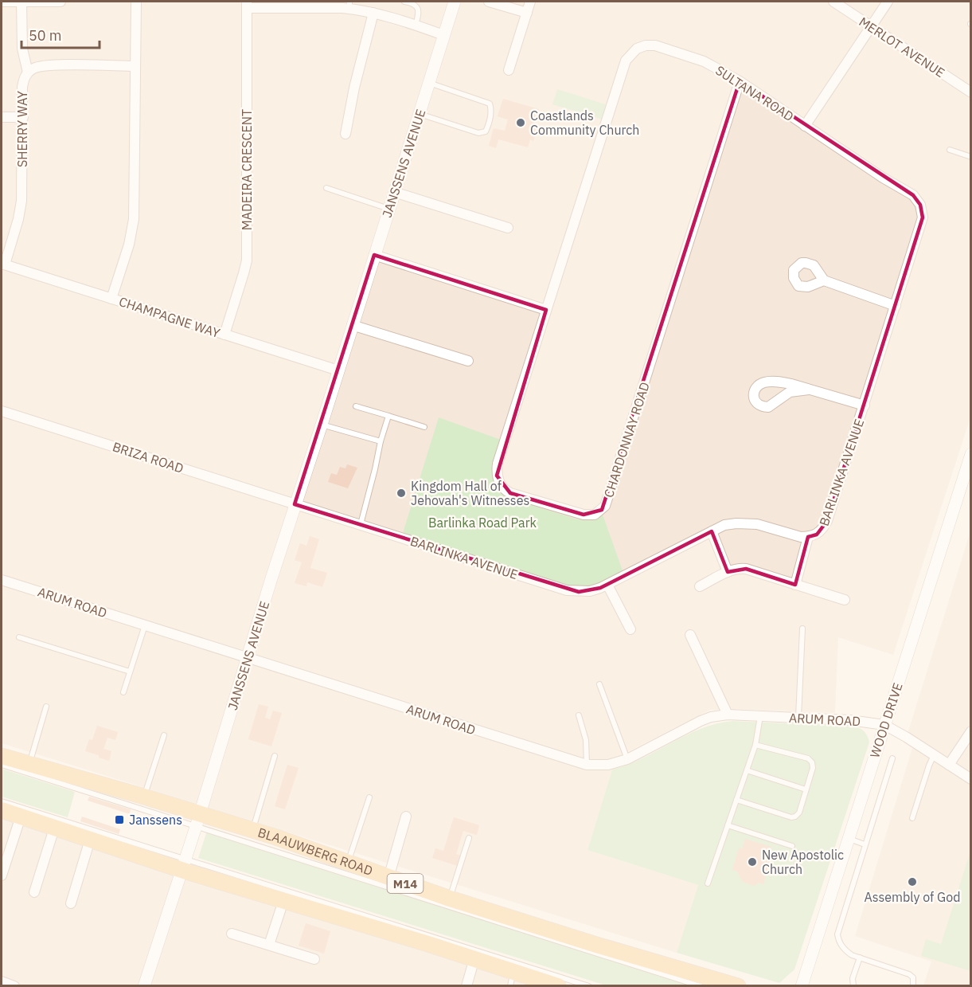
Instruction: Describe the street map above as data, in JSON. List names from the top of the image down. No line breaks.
{"streets":{"main road":["BLAAUWBERG ROAD","M14"],"street":["MERLOT AVENUE","SULTANA ROAD","SHERRY WAY","JANSSENS AVENUE","MADEIRA CRESCENT","CHAMPAGNE WAY","CHARDONNAY ROAD","BRIZA ROAD","BARLINKA AVENUE","ARUM ROAD","WOOD DRIVE"]},"crossings":[["MERLOT AVENUE","SULTANA ROAD"],["SULTANA ROAD","CHARDONNAY ROAD"],["SULTANA ROAD","BARLINKA AVENUE"],["SHERRY WAY","CHAMPAGNE WAY"],["JANSSENS AVENUE","CHAMPAGNE WAY"],["JANSSENS AVENUE","BRIZA ROAD"],["JANSSENS AVENUE","BARLINKA AVENUE"],["JANSSENS AVENUE","ARUM ROAD"],["JANSSENS AVENUE","BLAAUWBERG ROAD"],["MADEIRA CRESCENT","CHAMPAGNE WAY"],["BRIZA ROAD","BARLINKA AVENUE"],["ARUM ROAD","WOOD DRIVE"]],"parks":["Barlinka Road Park"],"places":{"other":["Coastlands Community Church","Kingdom Hall of Jehovah's Witnesses","New Apostolic Church","Assembly of God"],"transit":["Janssens"]},"scale_bar":"50 m"}
